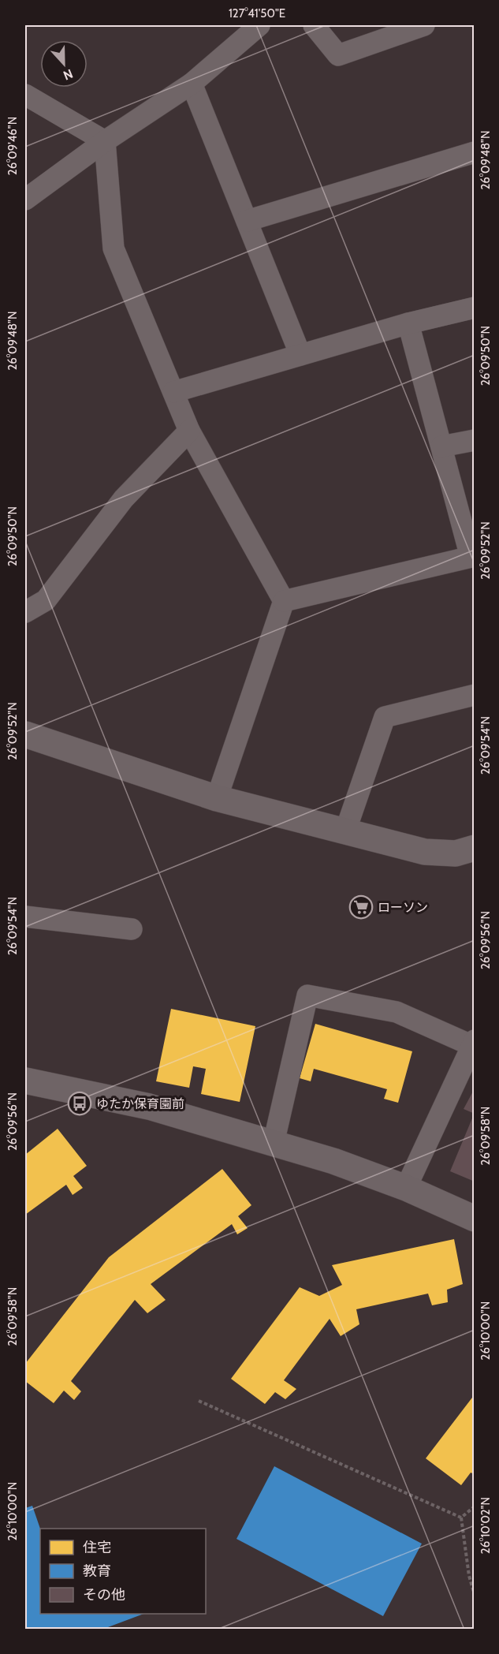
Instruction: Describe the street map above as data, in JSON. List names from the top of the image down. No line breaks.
{"places":{"supermarket":["ローソン"],"bus stop":["ゆたか保育園前"]},"legend":["住宅","教育","その他"],"north":"bottom","coordinates":["127°41'50\"E","26°09'46\"N","26°09'48\"N","26°09'50\"N","26°09'52\"N","26°09'54\"N","26°09'56\"N","26°09'58\"N","26°10'00\"N","26°10'02\"N"]}
